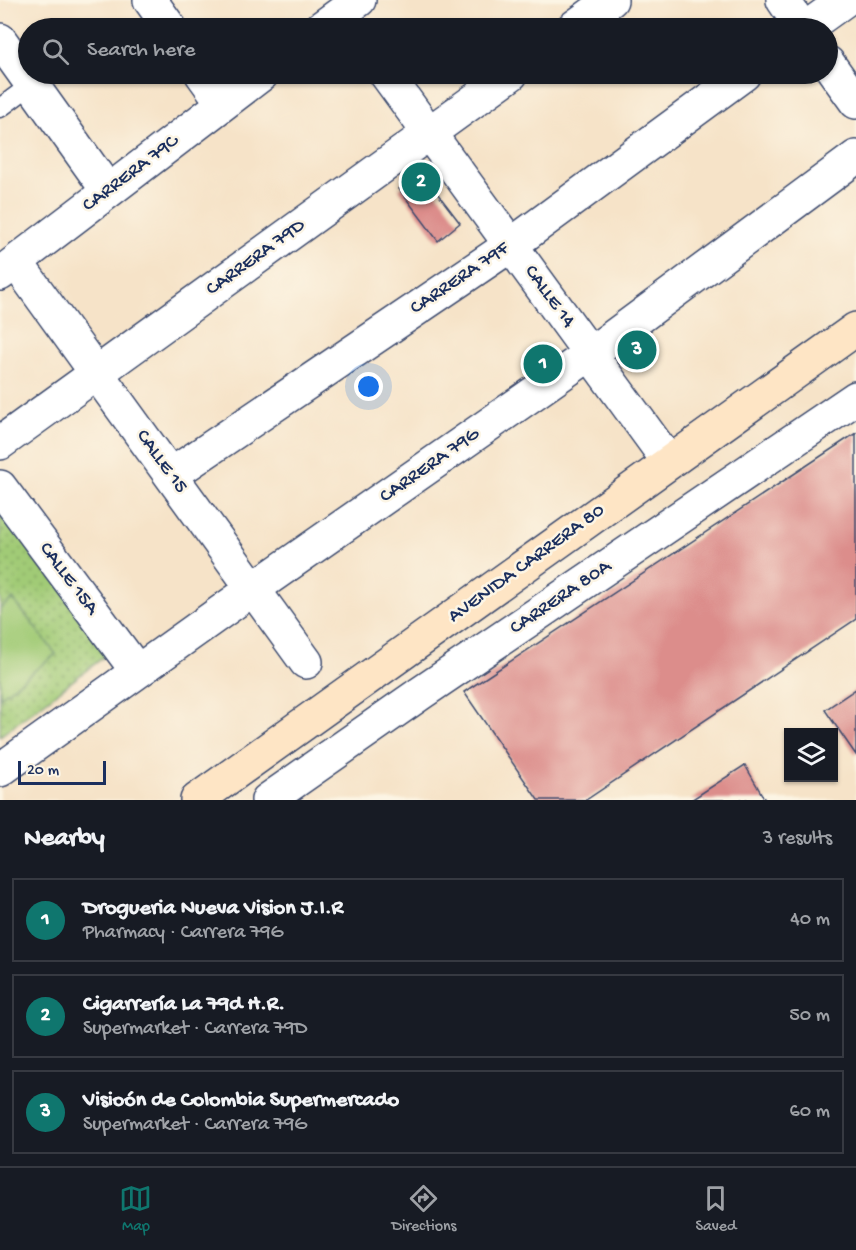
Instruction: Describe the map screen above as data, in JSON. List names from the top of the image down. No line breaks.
{"streets":{"street":["CARRERA 79C","CARRERA 79D","CARRERA 79F","CALLE 14","CALLE 15","CARRERA 79G","AVENIDA CARRERA 80","CALLE 15A","CARRERA 80A"]},"crossings":[["CARRERA 79C","CALLE 15"],["CARRERA 79D","CALLE 14"],["CARRERA 79D","CALLE 15"],["CARRERA 79F","CALLE 14"],["CARRERA 79F","CALLE 15"],["CALLE 14","CARRERA 79G"],["CALLE 14","AVENIDA CARRERA 80"],["CALLE 15","CARRERA 79G"],["CARRERA 79G","CALLE 15A"]],"scale_bar":"20 m","page":{"search":"Search here","pins":["2","3","1"],"scale":"20 m","heading":["Nearby","3 results"],"list":[{"mark":"1","name":"Drogueria Nueva Vision J.I.R","note":"Pharmacy · Carrera 79G","value":"40 m"},{"mark":"2","name":"Cigarrería La 79d H.R.","note":"Supermarket · Carrera 79D","value":"50 m"},{"mark":"3","name":"Visioón de Colombia Supermercado","note":"Supermarket · Carrera 79G","value":"60 m"}],"nav":["Map","Directions","Saved"]}}
